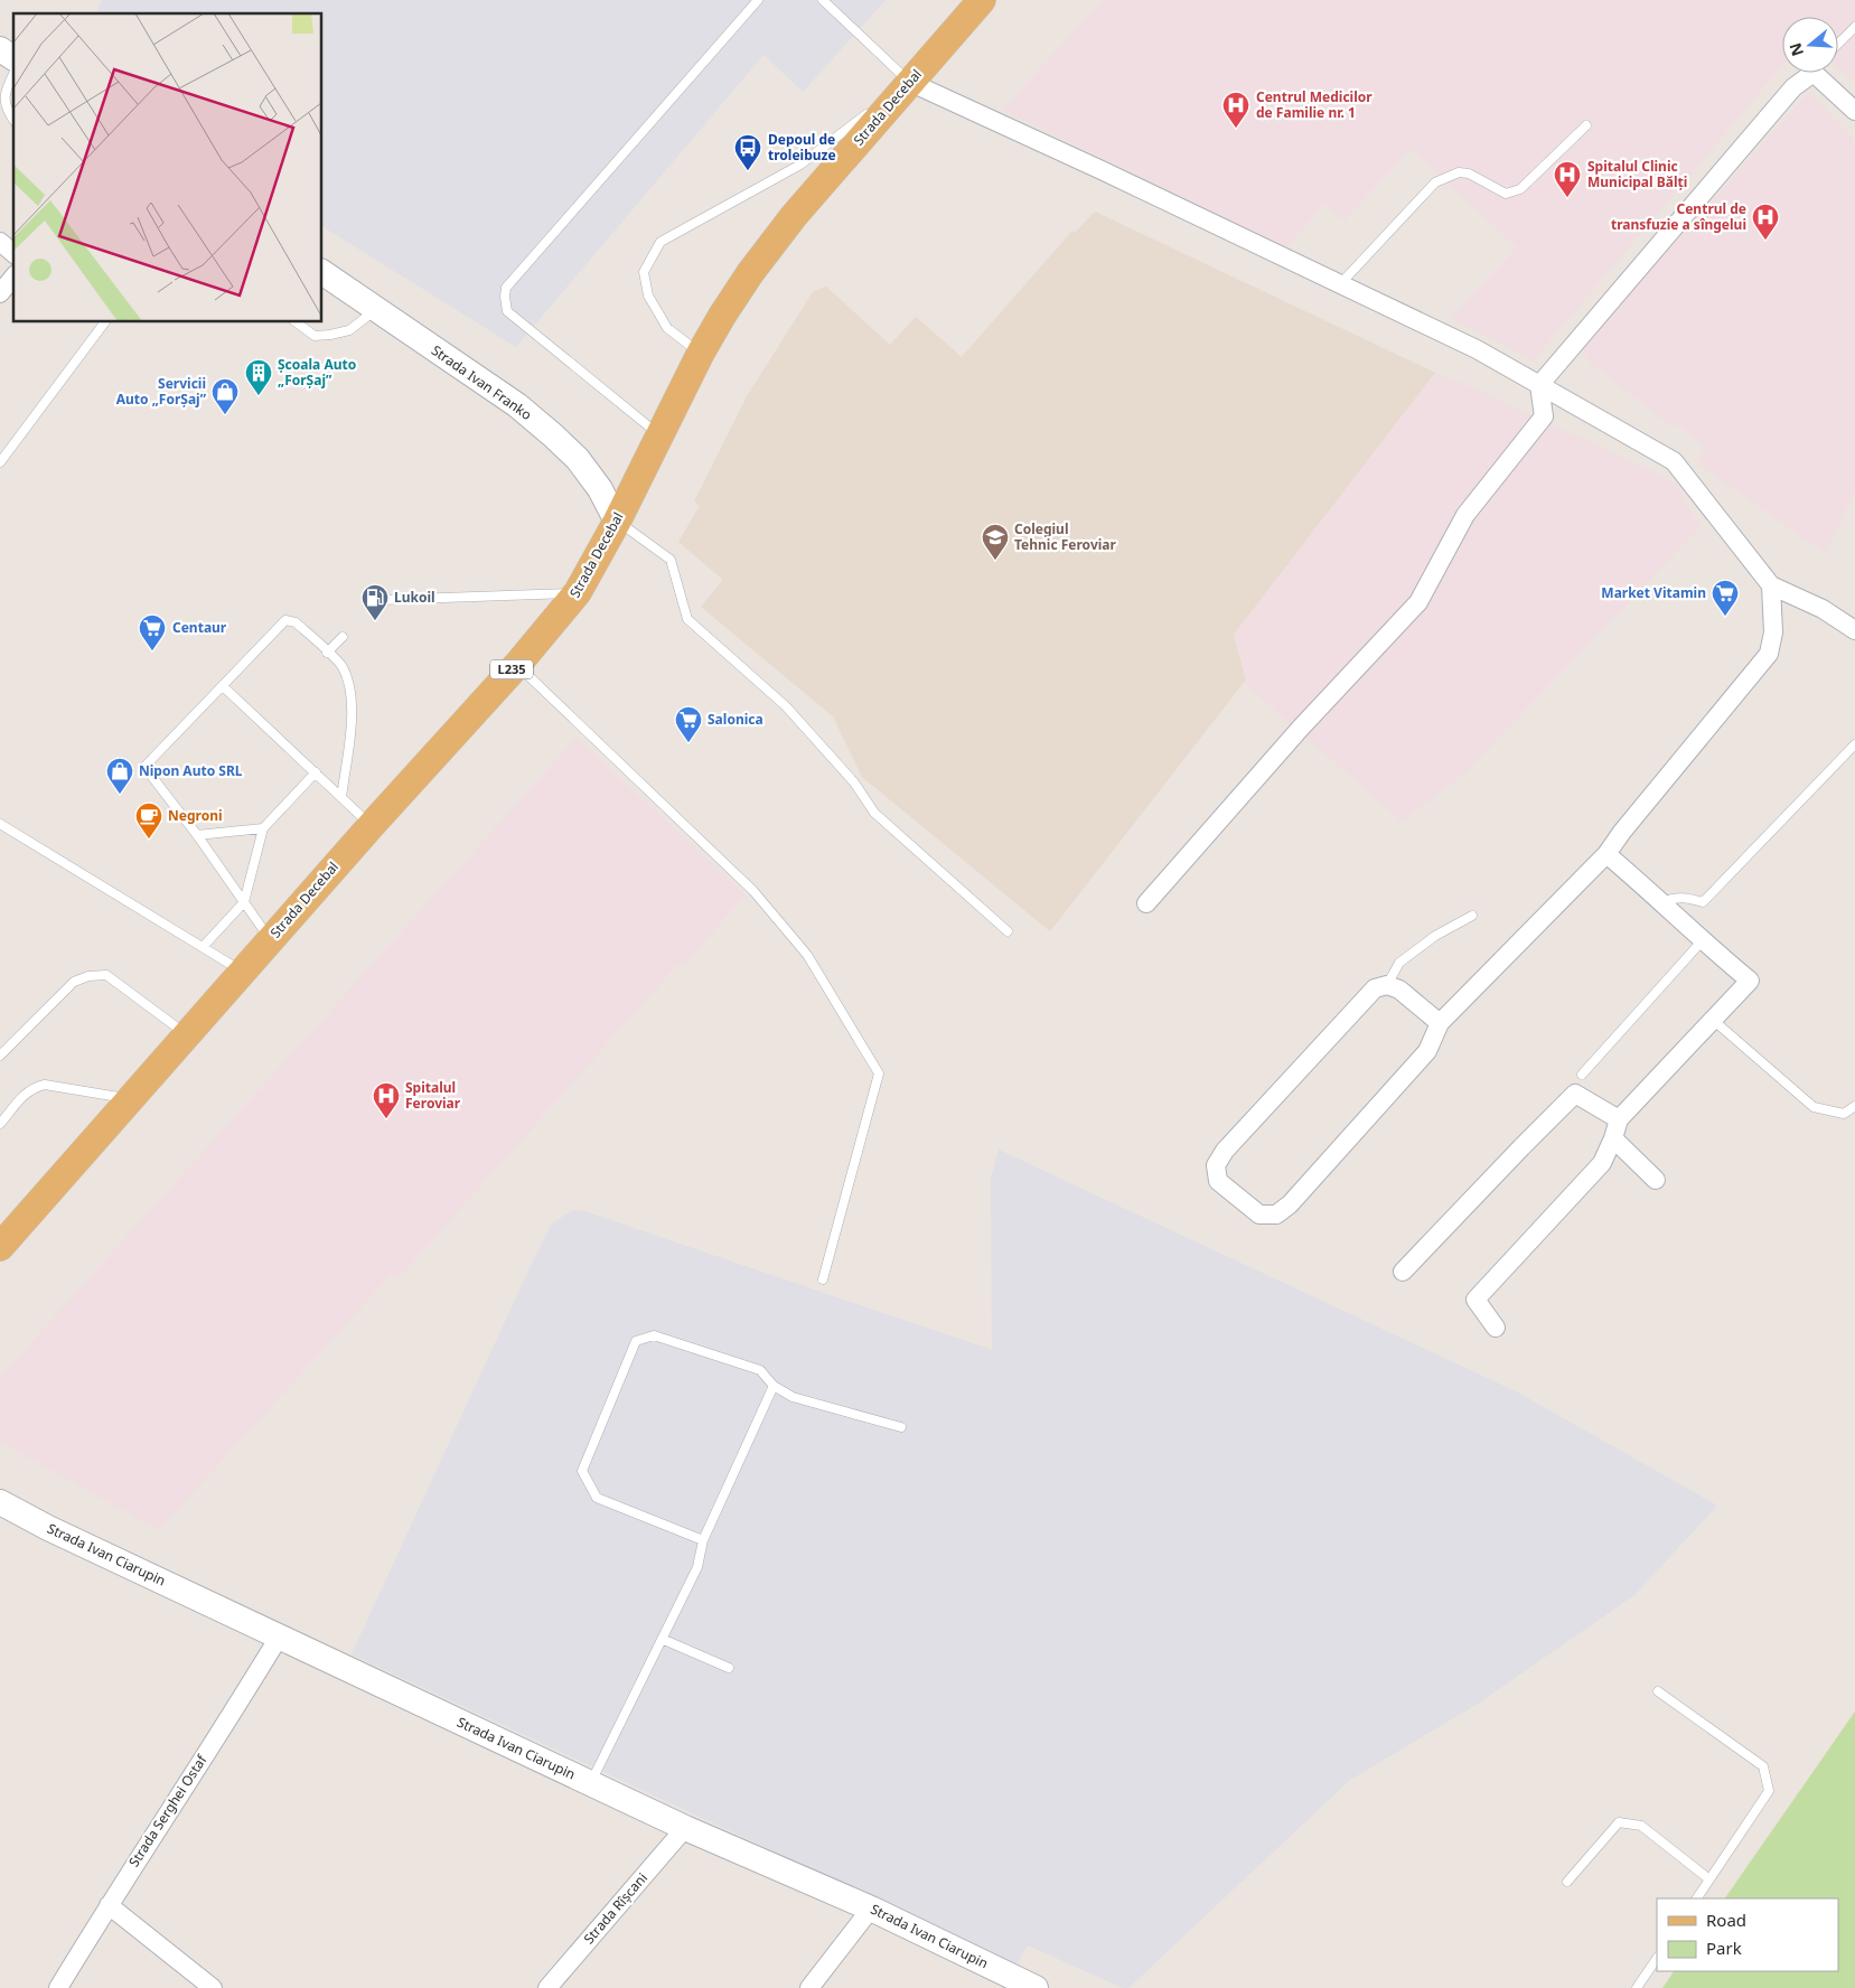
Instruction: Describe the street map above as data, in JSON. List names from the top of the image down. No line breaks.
{"streets":{"main road":["Strada Decebal","L235"],"street":["Strada Ivan Franko","Strada Ivan Ciarupin","Strada Serghei Ostaf","Strada Rîșcani"]},"crossings":[["Strada Decebal","Strada Ivan Franko"],["Strada Ivan Ciarupin","Strada Serghei Ostaf"],["Strada Ivan Ciarupin","Strada Rîșcani"]],"places":{"hospital":["Centrul Medicilor de Familie nr. 1","Spitalul Clinic Municipal Bălți","Centrul de transfuzie a sîngelui","Spitalul Feroviar"],"bus stop":["Depoul de troleibuze"],"building":["Școala Auto „ForȘaj”"],"shop":["Servicii Auto „ForȘaj”","Nipon Auto SRL"],"school or university":["Colegiul Tehnic Feroviar"],"supermarket":["Market Vitamin","Centaur","Salonica"],"fuel station":["Lukoil"],"cafe":["Negroni"]},"legend":["Road","Park"],"north":"left"}
